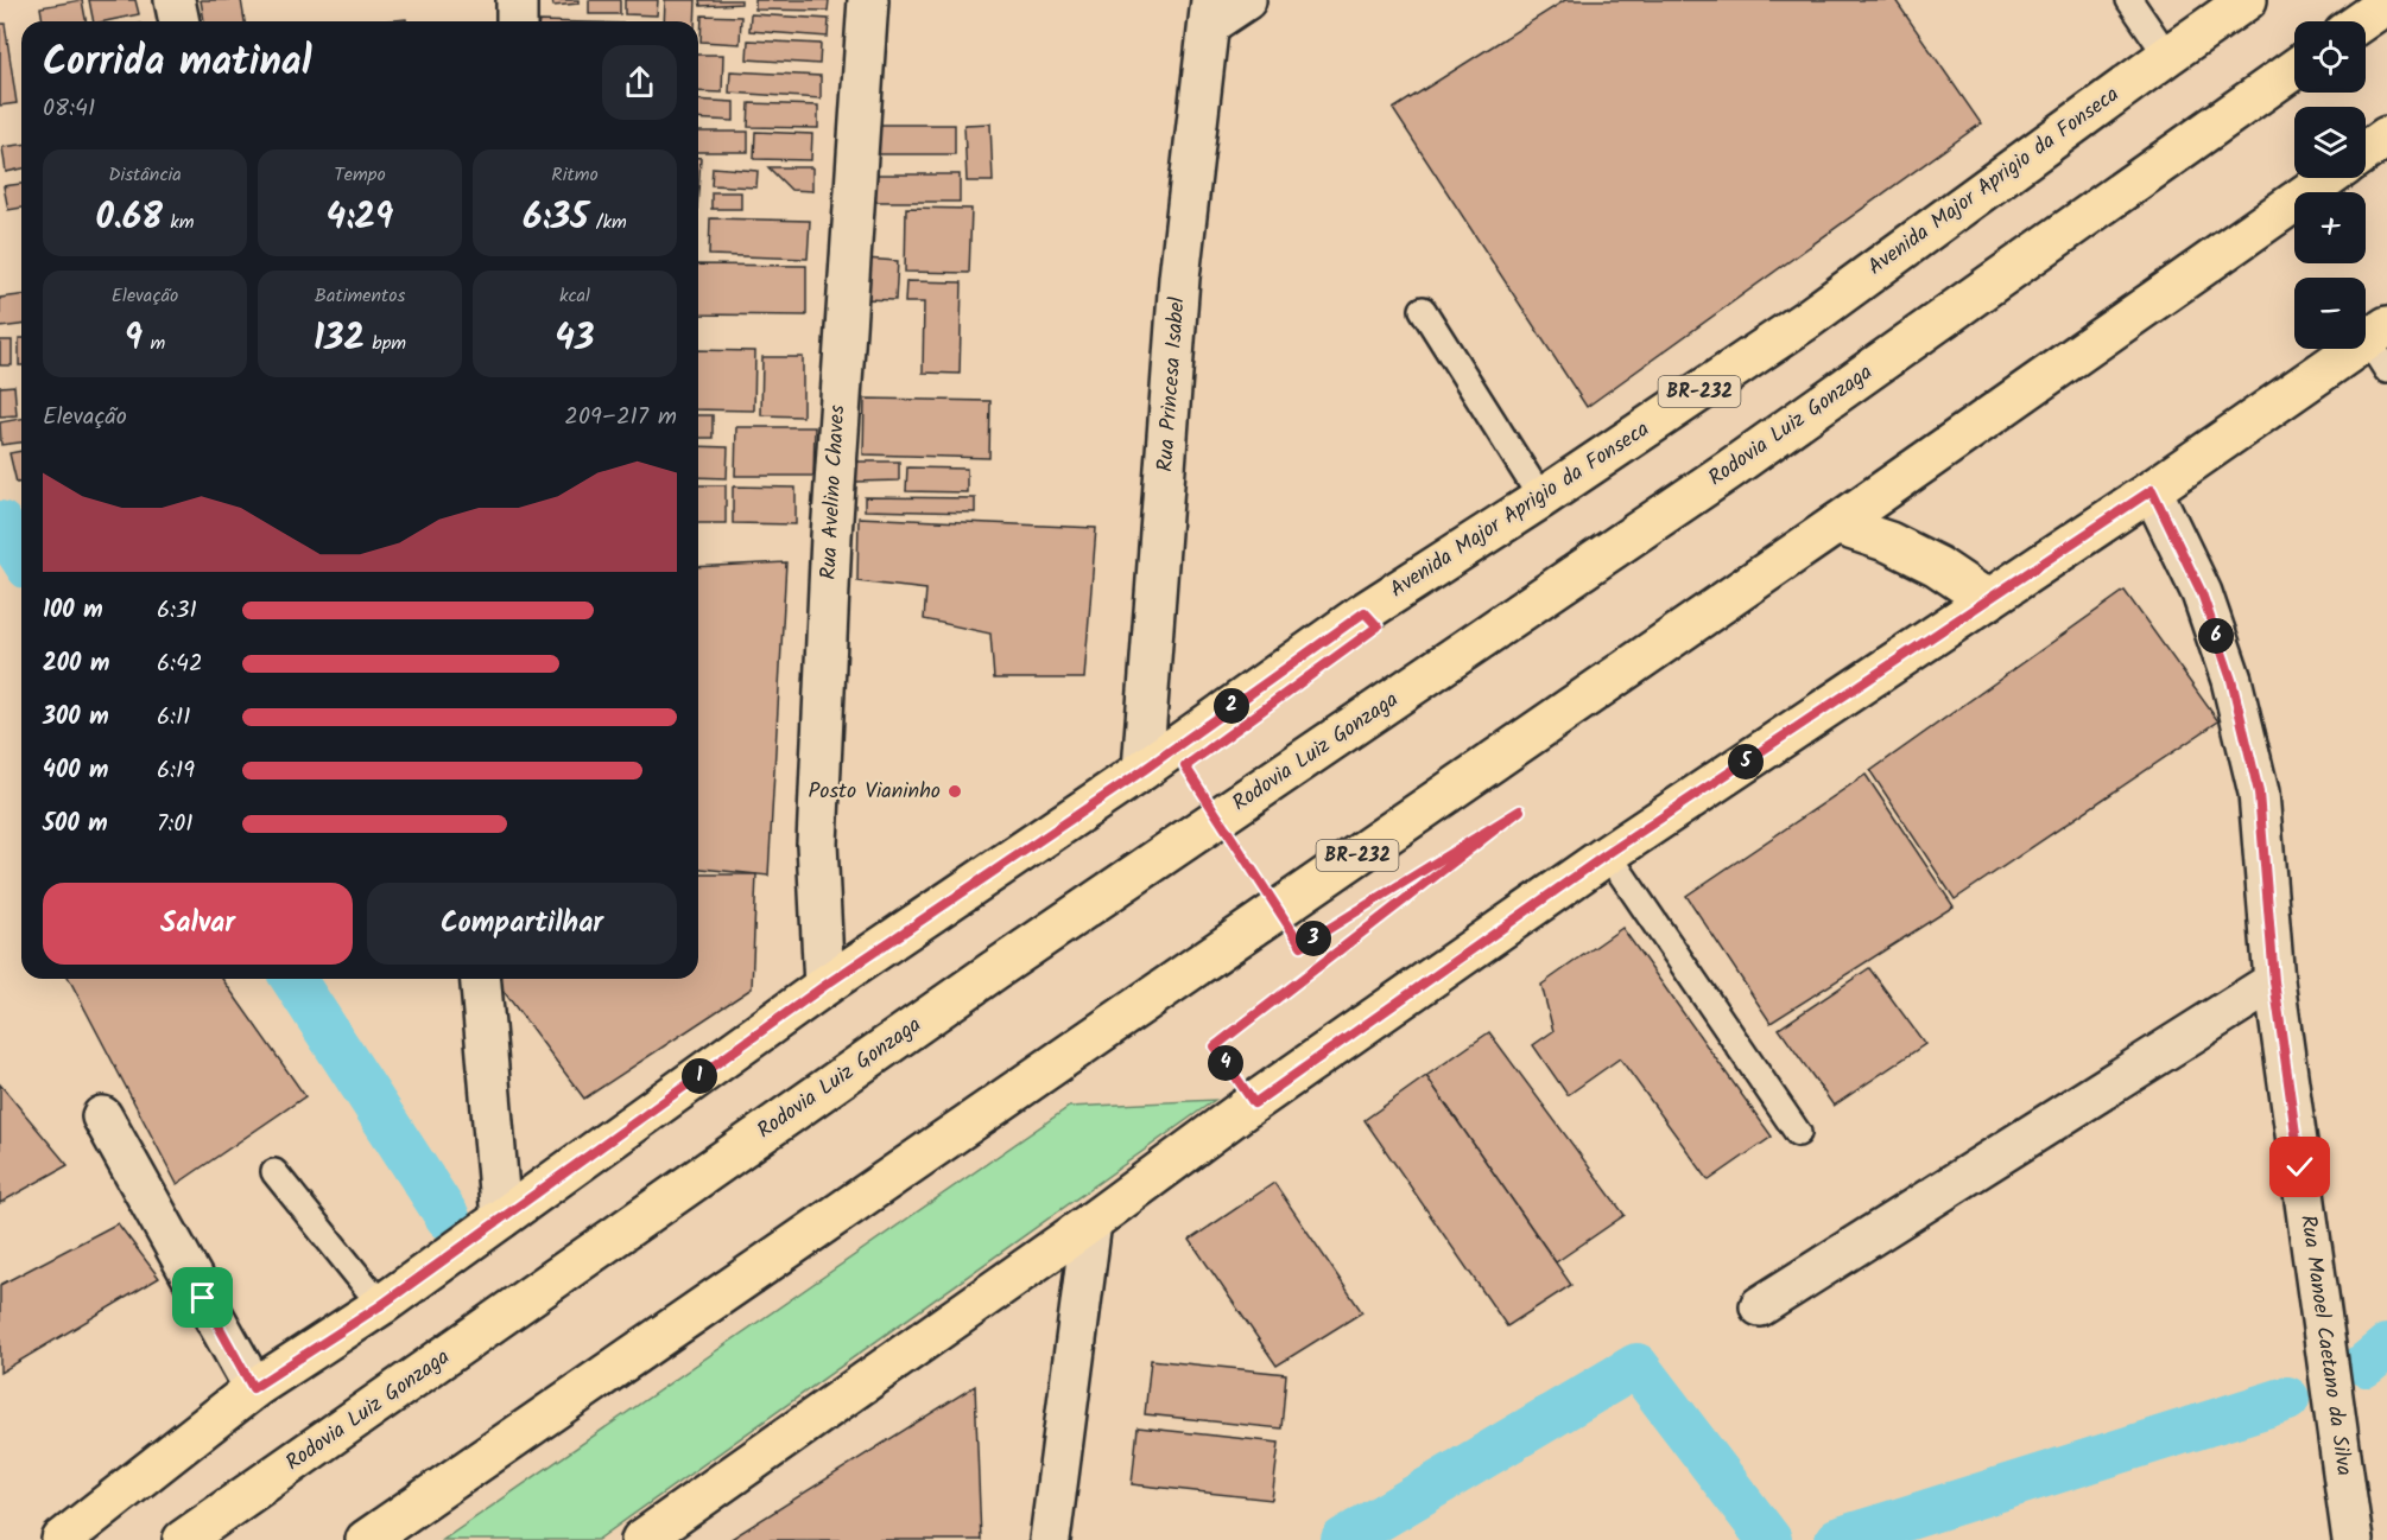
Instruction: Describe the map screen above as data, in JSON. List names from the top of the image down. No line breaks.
{"streets":{"main road":["Avenida Major Aprigio da Fonseca","BR-232","Rodovia Luiz Gonzaga"],"street":["Rua Princesa Isabel","Rua Avelino Chaves","Rua Manoel Caetano da Silva"]},"crossings":[["Avenida Major Aprigio da Fonseca","Rua Princesa Isabel"],["Avenida Major Aprigio da Fonseca","Rua Avelino Chaves"]],"places":["Posto Vianinho"],"page":{"map_buttons":["+","−"],"heading":["Corrida matinal","08:41"],"stats":[["Distância","0.68 km"],["Tempo","4:29"],["Ritmo","6:35 /km"],["Elevação","9 m"],["Batimentos","132 bpm"],["kcal","43"]],"chart":["Elevação","209–217 m"],"list":[{"name":"100 m","note":"6:31"},{"name":"200 m","note":"6:42"},{"name":"300 m","note":"6:11"},{"name":"400 m","note":"6:19"},{"name":"500 m","note":"7:01"}],"pins":["6","2","5","3","4","1"],"buttons":["Salvar","Compartilhar"]}}
